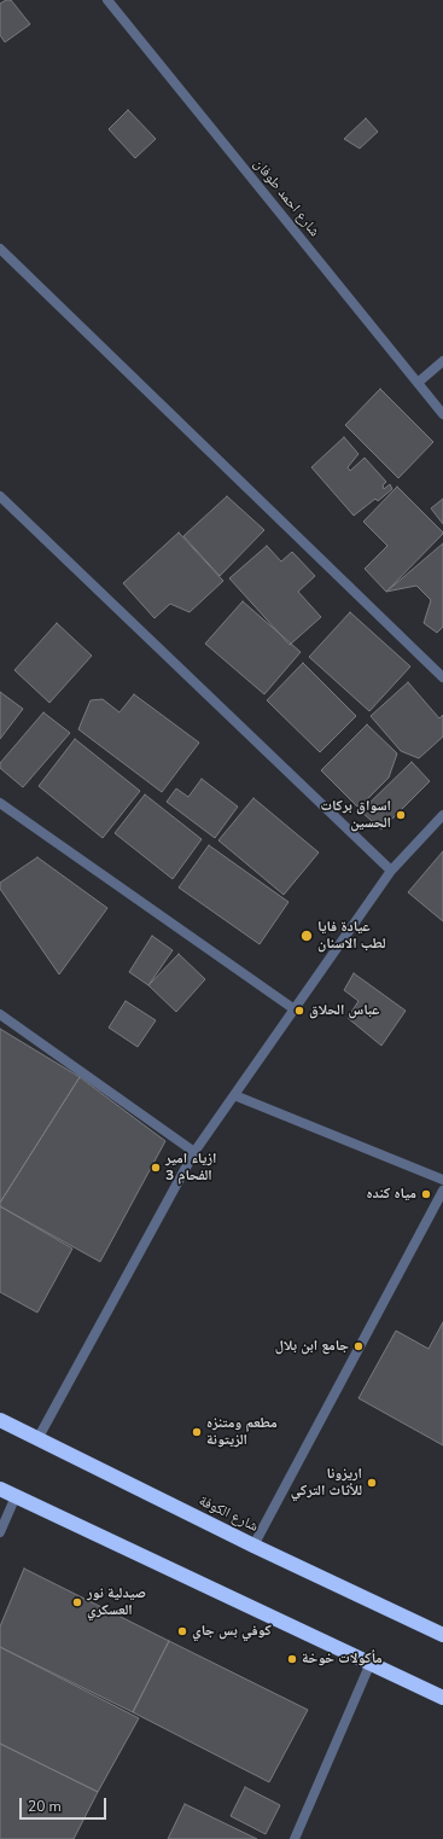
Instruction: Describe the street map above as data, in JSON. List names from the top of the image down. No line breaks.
{"streets":{"highway":["شارع الكوفة"],"street":["شارع احمد طوفان"]},"places":["اسواق بركات الحسين","عيادة فايا لطب الاسنان","عباس الحلاق","ازياء امير الفحام 3","مياه كنده","جامع ابن بلال","مطعم ومتنزه الزيتونة","اريزونا للأثاث التركي","صيدلية نور العسكري","كوفي بس جاي","مأكولات خوخة"],"scale_bar":"20 m"}
